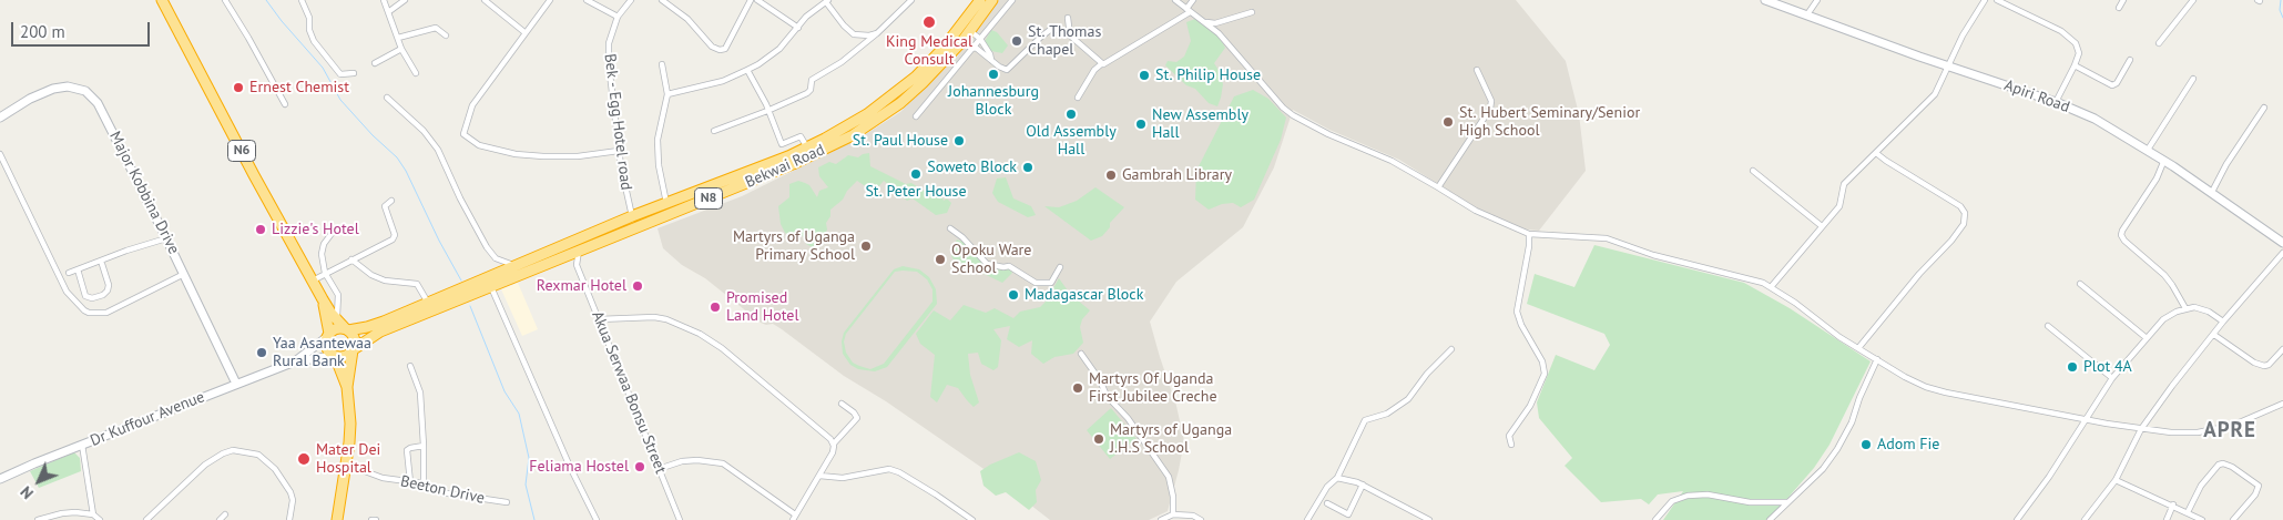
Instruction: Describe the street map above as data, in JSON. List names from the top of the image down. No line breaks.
{"streets":{"highway":["N6","Bekwai Road","N8"],"street":["Apiri Road","Bek - Egg Hotel road","Major Kobbina Drive","Akua Serwaa Bonsu Street","Dr Kuffour Avenue","Beeton Drive"]},"crossings":[["Bek - Egg Hotel road","Bekwai Road"],["N6","N8"],["N6","Beeton Drive"],["Bekwai Road","N8"],["Major Kobbina Drive","Dr Kuffour Avenue"]],"districts":["APRE"],"places":["King Medical Consult","St. Thomas Chapel","Johannesburg Block","St. Philip House","Ernest Chemist","Old Assembly Hall","St. Hubert Seminary/Senior High School","New Assembly Hall","St. Paul House","Soweto Block","St. Peter House","Gambrah Library","Lizzie's Hotel","Martyrs of Uganga Primary School","Opoku Ware School","Rexmar Hotel","Madagascar Block","Promised Land Hotel","Yaa Asantewaa Rural Bank","Plot 4A","Martyrs Of Uganda First Jubilee Creche","Martyrs of Uganga J.H.S School","Adom Fie","Mater Dei Hospital","Feliama Hostel"],"scale_bar":"200 m","north":"bottom left"}
